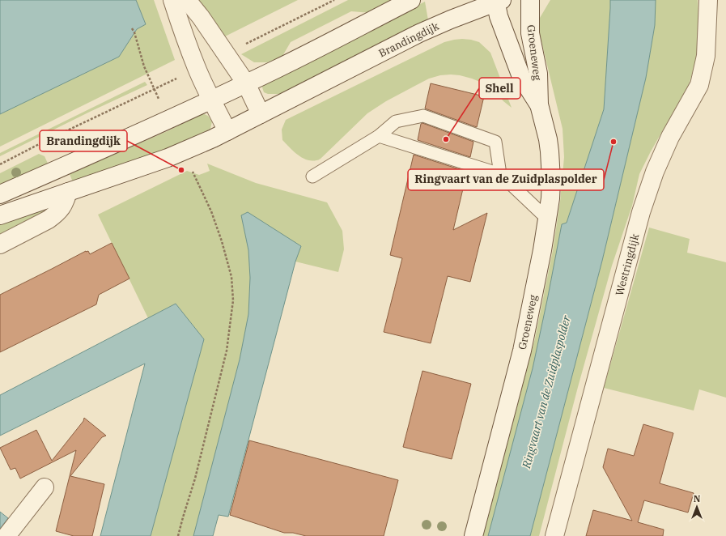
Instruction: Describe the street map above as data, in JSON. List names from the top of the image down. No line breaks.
{"streets":{"street":["Brandingdijk","Groeneweg","Westringdijk"]},"crossings":[["Brandingdijk","Groeneweg"]],"water":["Ringvaart van de Zuidplaspolder"],"places":["Shell","Ringvaart van de Zuidplaspolder","Brandingdijk"],"north":"top"}
